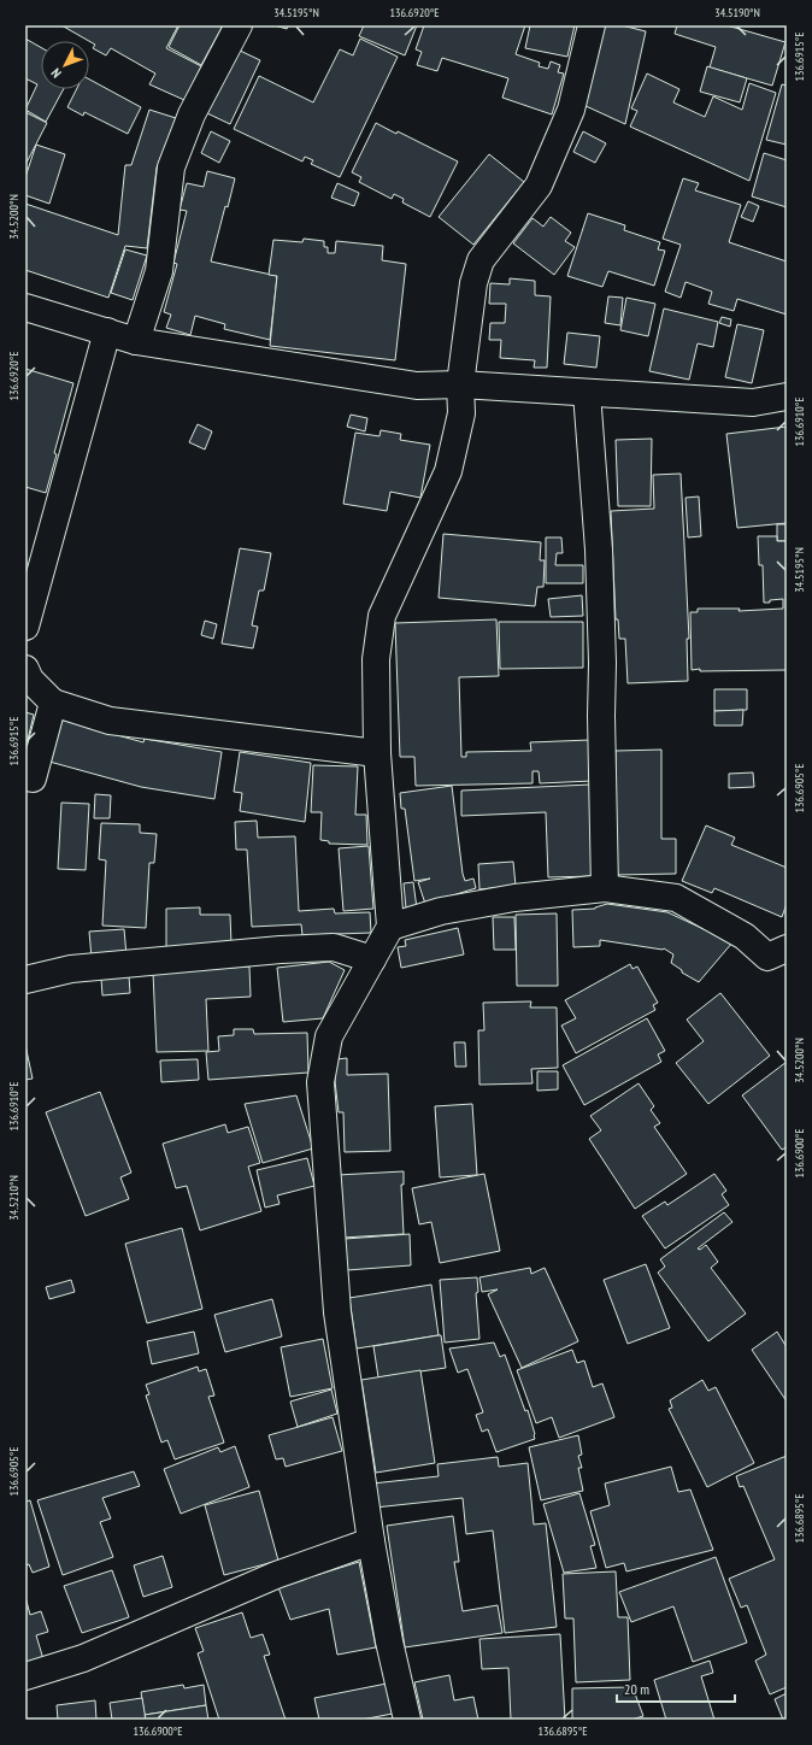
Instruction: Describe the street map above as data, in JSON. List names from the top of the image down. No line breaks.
{"scale_bar":"20 m","north":"bottom left","coordinates":["34.5195°N","136.6920°E","34.5190°N","136.6915°E","34.5200°N","136.6910°E","136.6905°E","136.6900°E","34.5210°N","136.6895°E"]}
